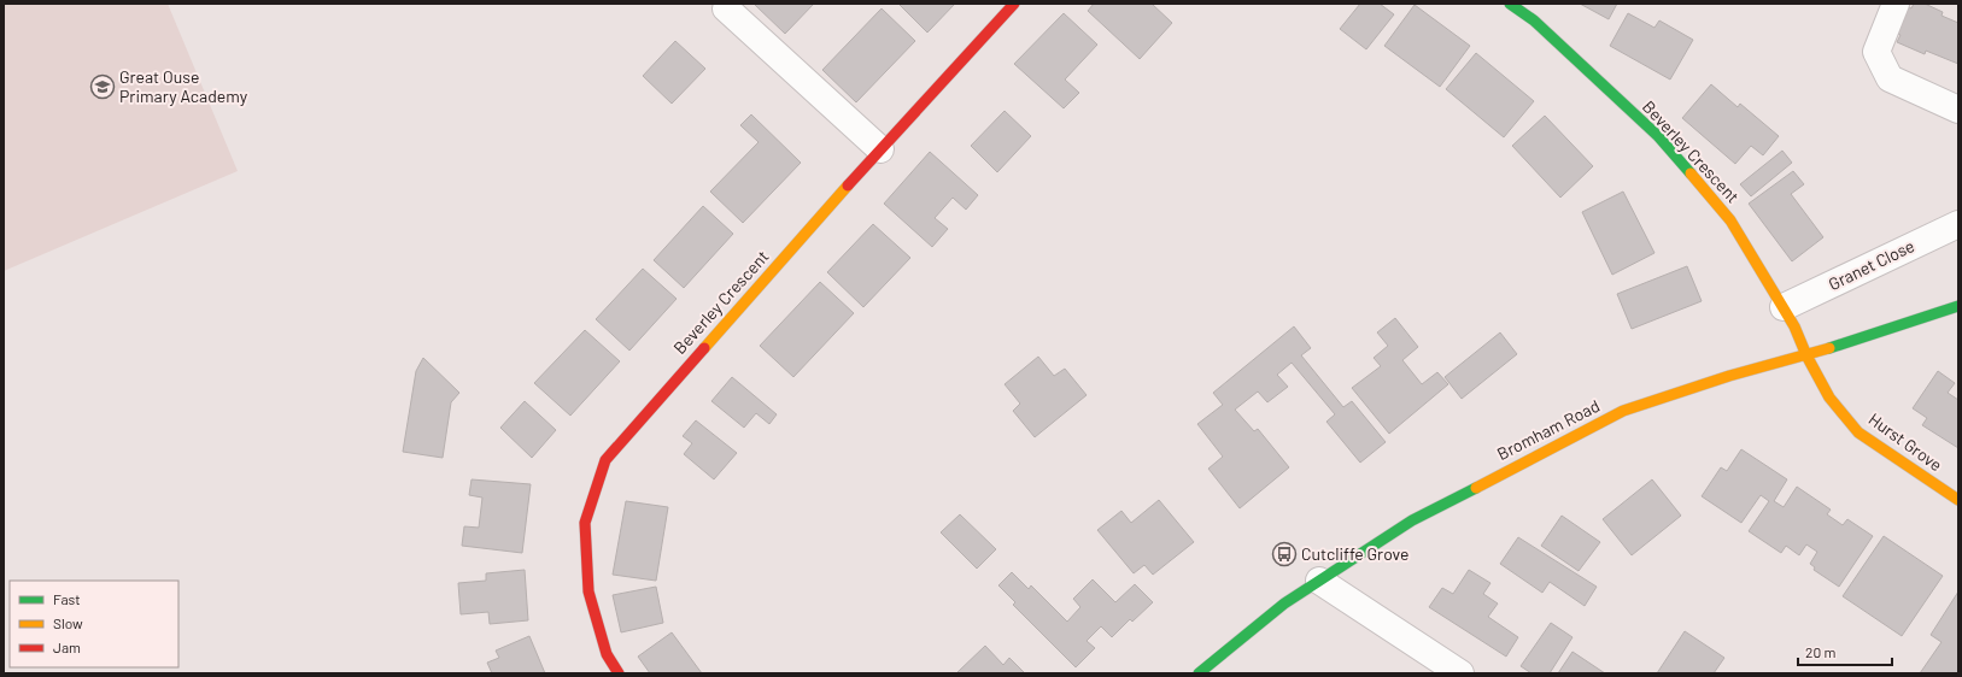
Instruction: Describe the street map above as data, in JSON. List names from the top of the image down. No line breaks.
{"streets":{"street":["Beverley Crescent","Granet Close","Bromham Road","Hurst Grove"]},"crossings":[["Beverley Crescent","Granet Close"],["Beverley Crescent","Bromham Road"],["Beverley Crescent","Hurst Grove"],["Bromham Road","Hurst Grove"]],"places":{"school or university":["Great Ouse Primary Academy"],"bus stop":["Cutcliffe Grove"]},"legend":["Fast","Slow","Jam"],"scale_bar":"20 m"}
